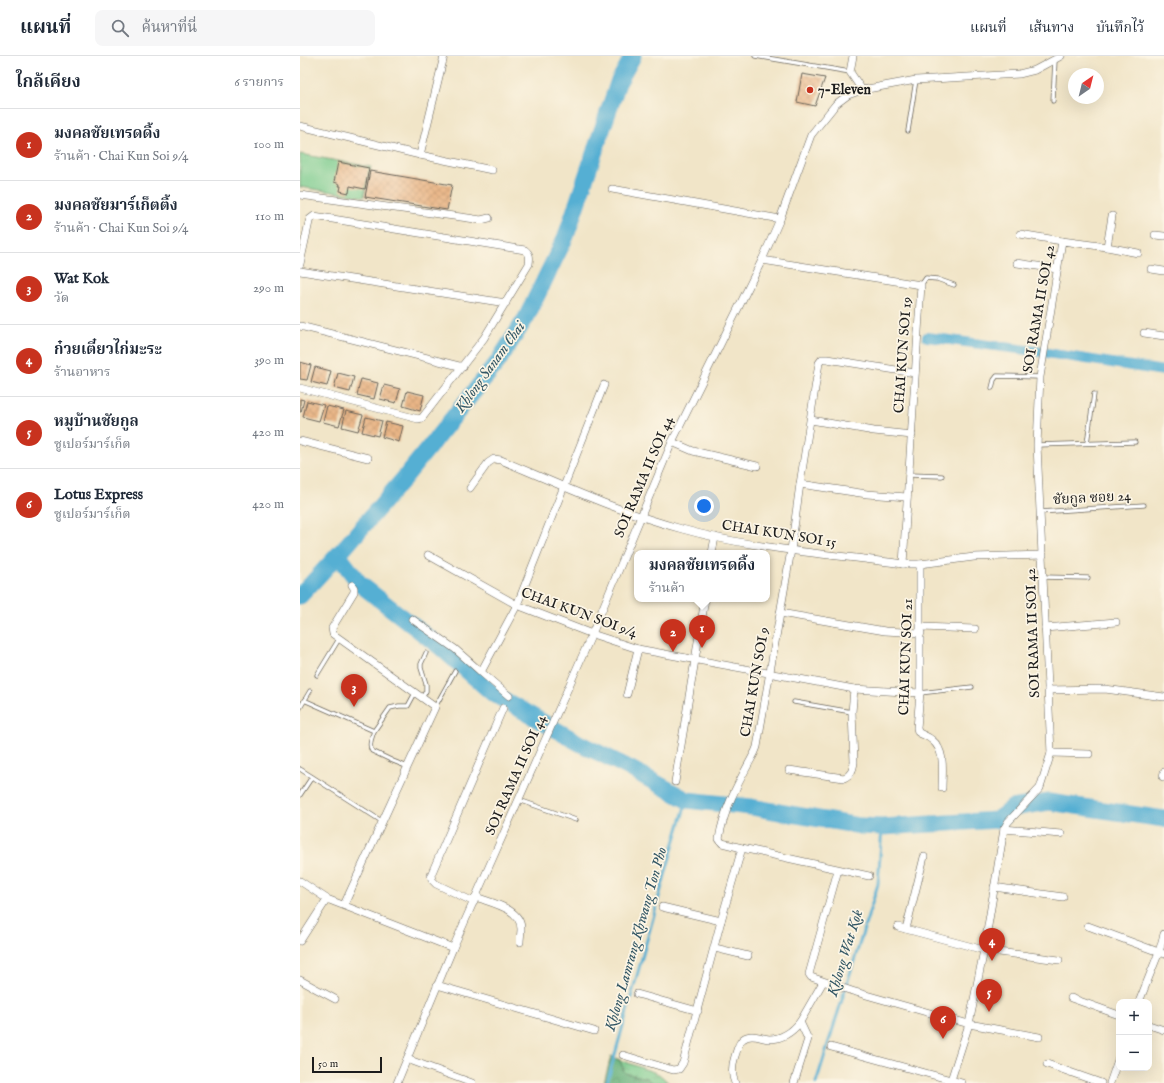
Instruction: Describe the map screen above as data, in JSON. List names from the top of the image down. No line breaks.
{"streets":{"street":["SOI RAMA II SOI 42","CHAI KUN SOI 19","SOI RAMA II SOI 44","CHAI KUN SOI 15","CHAI KUN SOI 9/4","CHAI KUN SOI 21","CHAI KUN SOI 9"],"lane":["ชัยกูล ซอย 24"]},"crossings":[["SOI RAMA II SOI 42","ชัยกูล ซอย 24"],["SOI RAMA II SOI 42","CHAI KUN SOI 15"],["CHAI KUN SOI 19","SOI RAMA II SOI 44"],["CHAI KUN SOI 19","CHAI KUN SOI 15"],["CHAI KUN SOI 19","CHAI KUN SOI 9"],["SOI RAMA II SOI 44","CHAI KUN SOI 15"],["SOI RAMA II SOI 44","CHAI KUN SOI 9/4"],["CHAI KUN SOI 15","CHAI KUN SOI 21"],["CHAI KUN SOI 15","CHAI KUN SOI 9"],["CHAI KUN SOI 9/4","CHAI KUN SOI 21"],["CHAI KUN SOI 9/4","CHAI KUN SOI 9"]],"water":["Khlong Sanam Chai","Khlong Lamrang Khwang Ton Pho","Khlong Wat Kok"],"places":["7-Eleven"],"scale_bar":"50 m","north":"top right","page":{"header":"แผนที่","search":"ค้นหาที่นี่","nav":["แผนที่","เส้นทาง","บันทึกไว้"],"heading":["ใกล้เคียง","6 รายการ"],"list":[{"mark":"1","name":"มงคลชัยเทรดดิ้ง","note":"ร้านค้า · Chai Kun Soi 9/4","value":"100 m"},{"mark":"2","name":"มงคลชัยมาร์เก็ตติ้ง","note":"ร้านค้า · Chai Kun Soi 9/4","value":"110 m"},{"mark":"3","name":"Wat Kok","note":"วัด","value":"290 m"},{"mark":"4","name":"ก๋วยเตี๋ยวไก่มะระ","note":"ร้านอาหาร","value":"390 m"},{"mark":"5","name":"หมูบ้านชัยกูล","note":"ซูเปอร์มาร์เก็ต","value":"420 m"},{"mark":"6","name":"Lotus Express","note":"ซูเปอร์มาร์เก็ต","value":"420 m"}],"popup":["มงคลชัยเทรดดิ้ง","ร้านค้า"],"pins":["1","2","3","4","5","6"],"map_buttons":["+","−"],"scale":"50 m"}}
